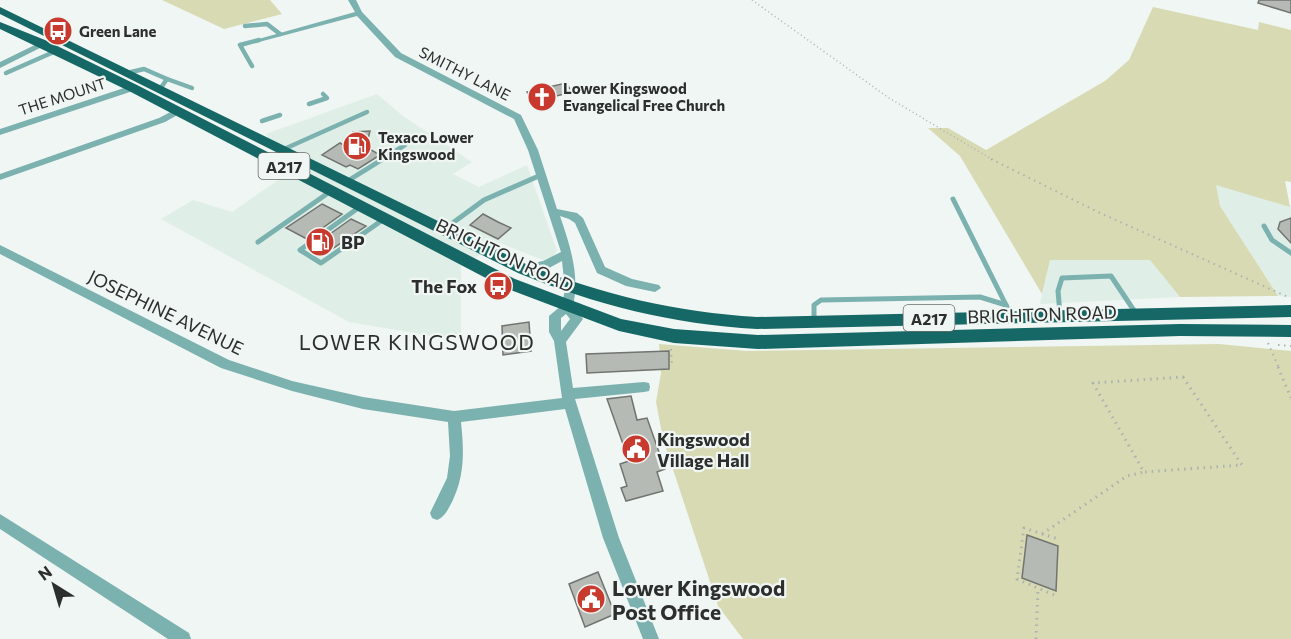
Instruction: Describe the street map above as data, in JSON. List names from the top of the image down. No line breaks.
{"streets":{"highway":["A217","BRIGHTON ROAD"],"street":["SMITHY LANE","THE MOUNT","JOSEPHINE AVENUE"]},"crossings":[["SMITHY LANE","BRIGHTON ROAD"],["THE MOUNT","BRIGHTON ROAD"]],"districts":["LOWER KINGSWOOD"],"places":{"bus stop":["Green Lane","The Fox"],"church":["Lower Kingswood Evangelical Free Church"],"fuel station":["Texaco Lower Kingswood","BP"],"public building":["Kingswood Village Hall","Lower Kingswood Post Office"]},"north":"top left"}
